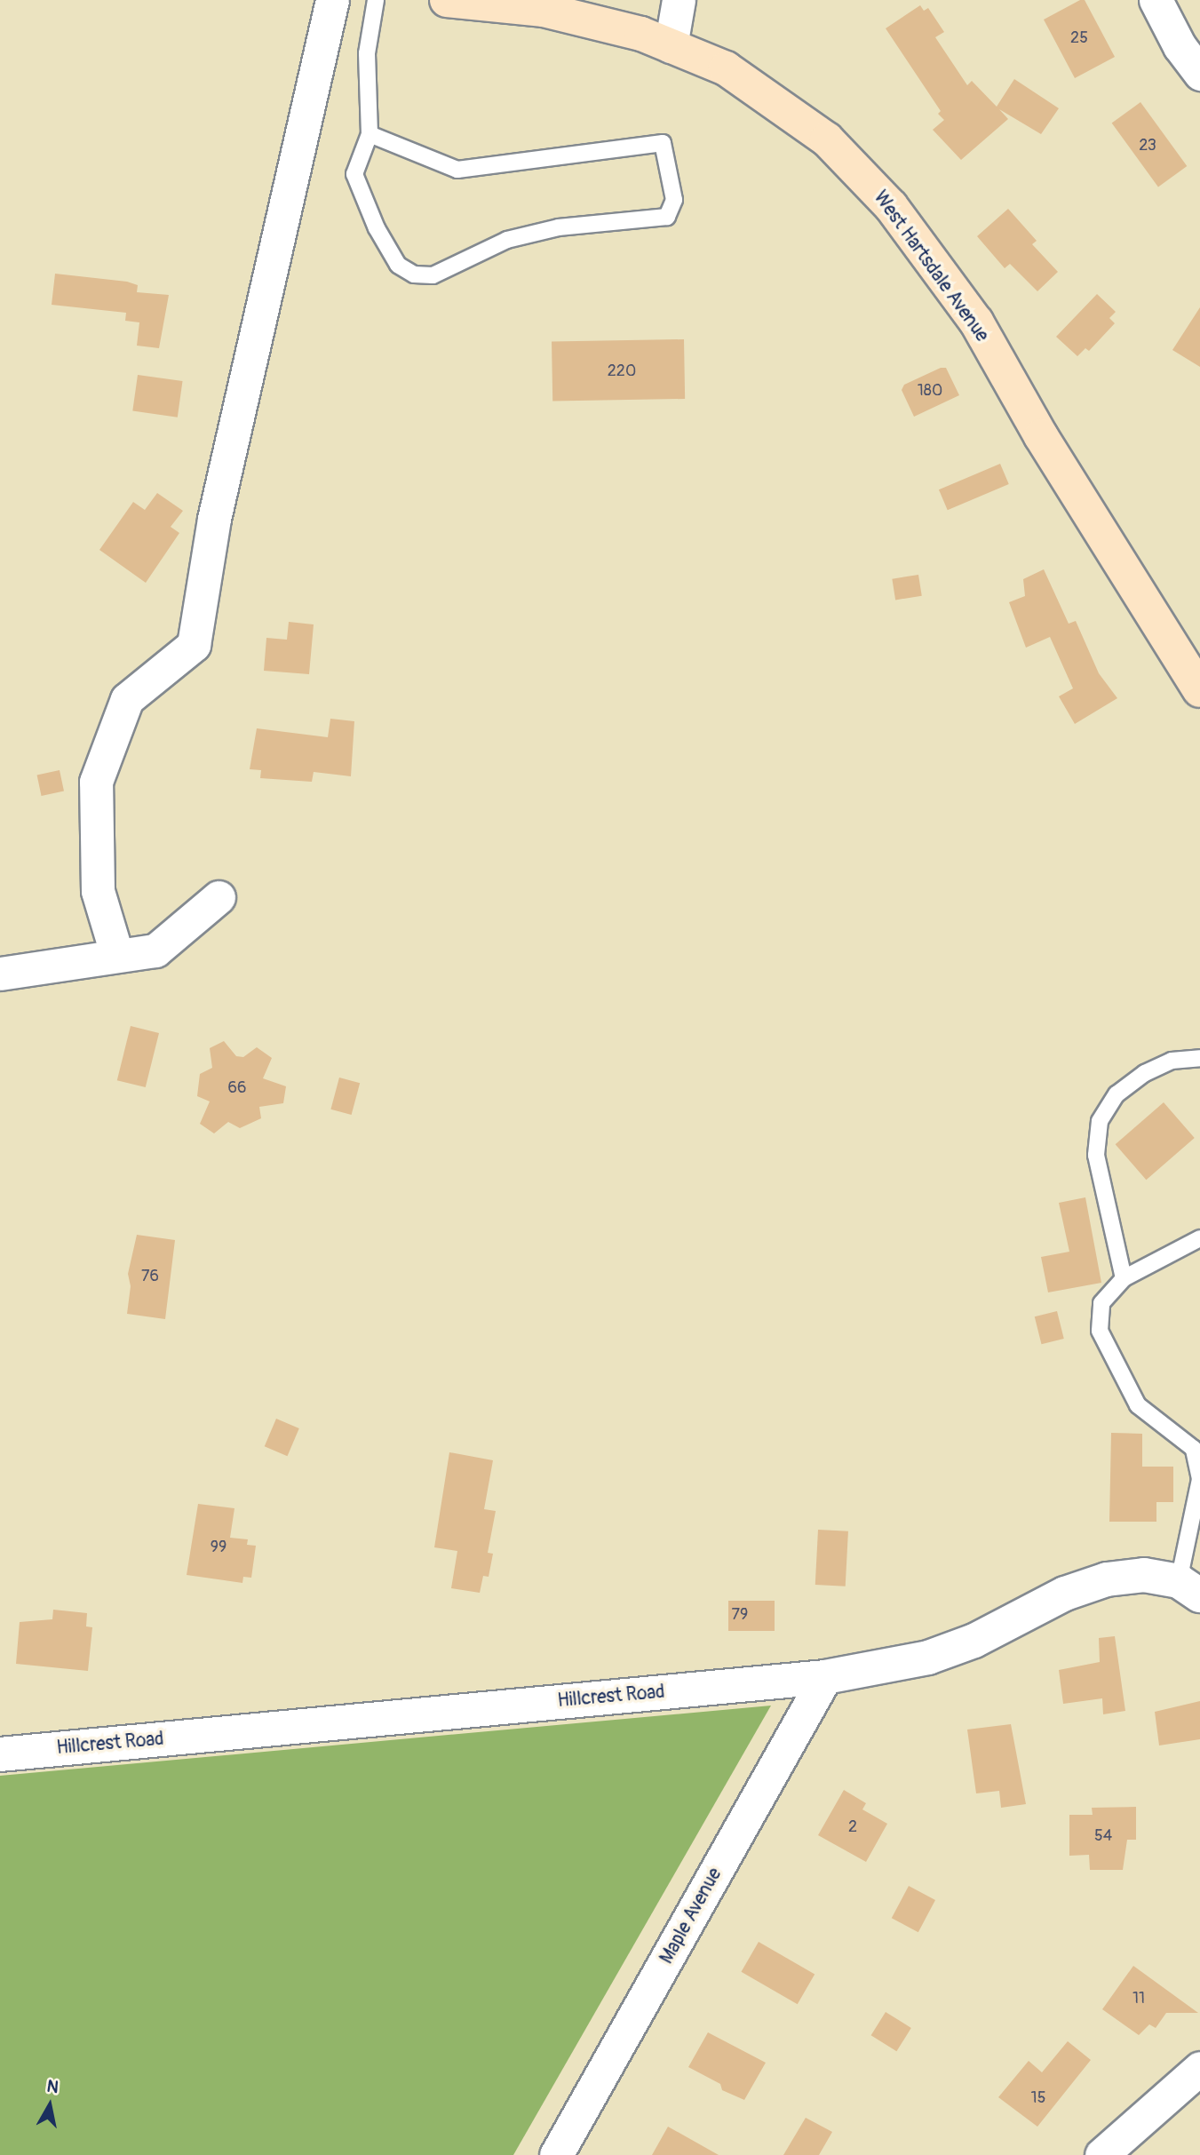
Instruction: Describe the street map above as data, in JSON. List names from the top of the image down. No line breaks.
{"streets":{"main road":["West Hartsdale Avenue"],"street":["Hillcrest Road","Maple Avenue"]},"crossings":[["Hillcrest Road","Maple Avenue"]],"house_numbers":["25","23","220","180","66","76","99","79","2","54","11","15"],"north":"top"}
